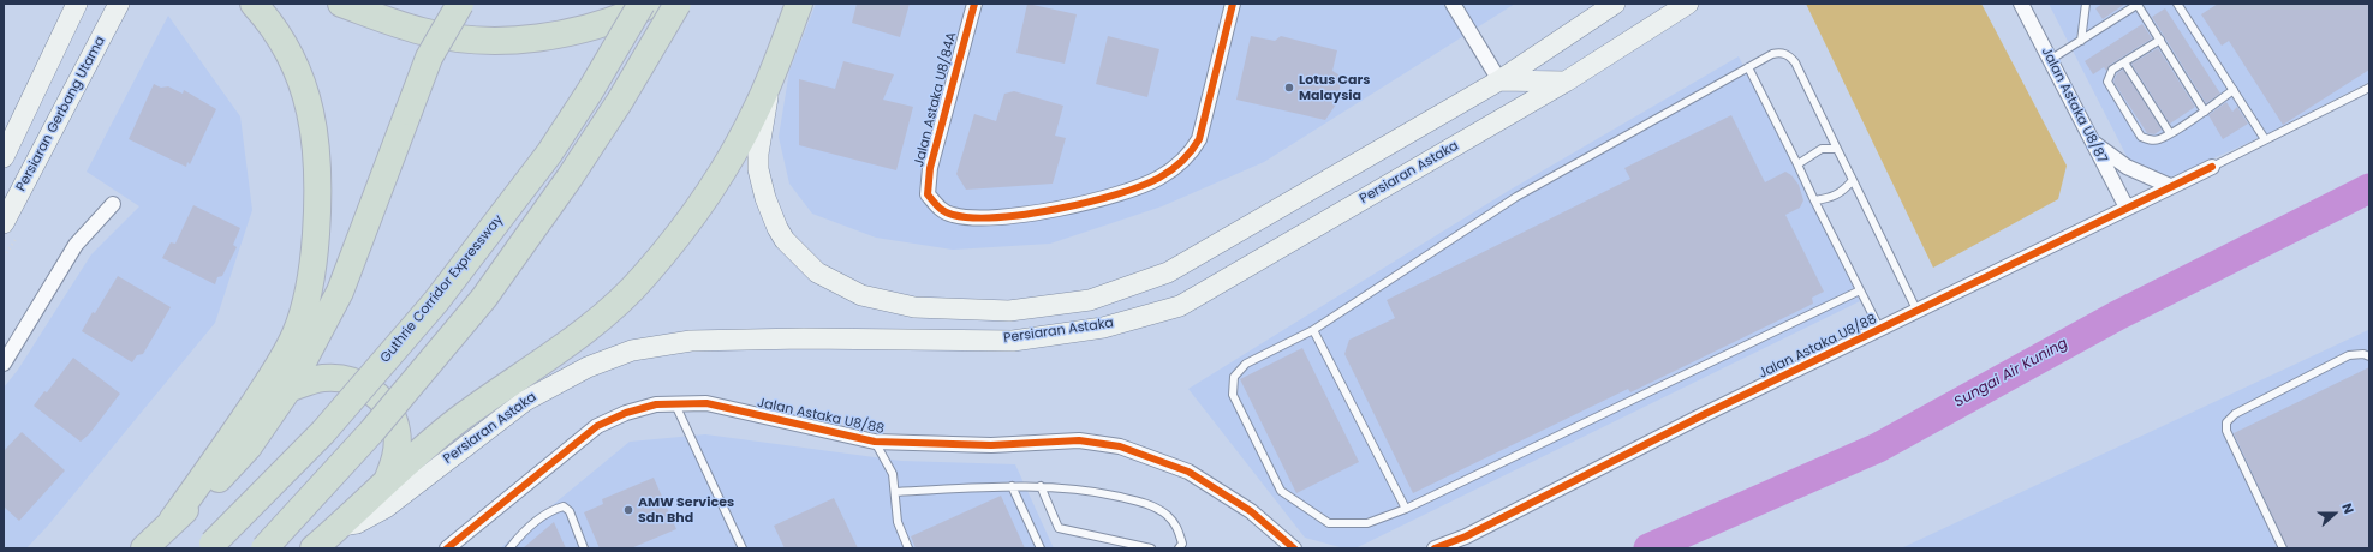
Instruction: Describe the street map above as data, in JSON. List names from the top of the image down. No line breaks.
{"streets":{"highway":["Guthrie Corridor Expressway"],"main road":["Persiaran Gerbang Utama","Persiaran Astaka"],"street":["Jalan Astaka U8/84A","Jalan Astaka U8/87","Jalan Astaka U8/88"]},"crossings":[["Jalan Astaka U8/87","Jalan Astaka U8/88"]],"water":["Sungai Air Kuning"],"places":["Lotus Cars Malaysia","AMW Services Sdn Bhd"],"north":"right"}
